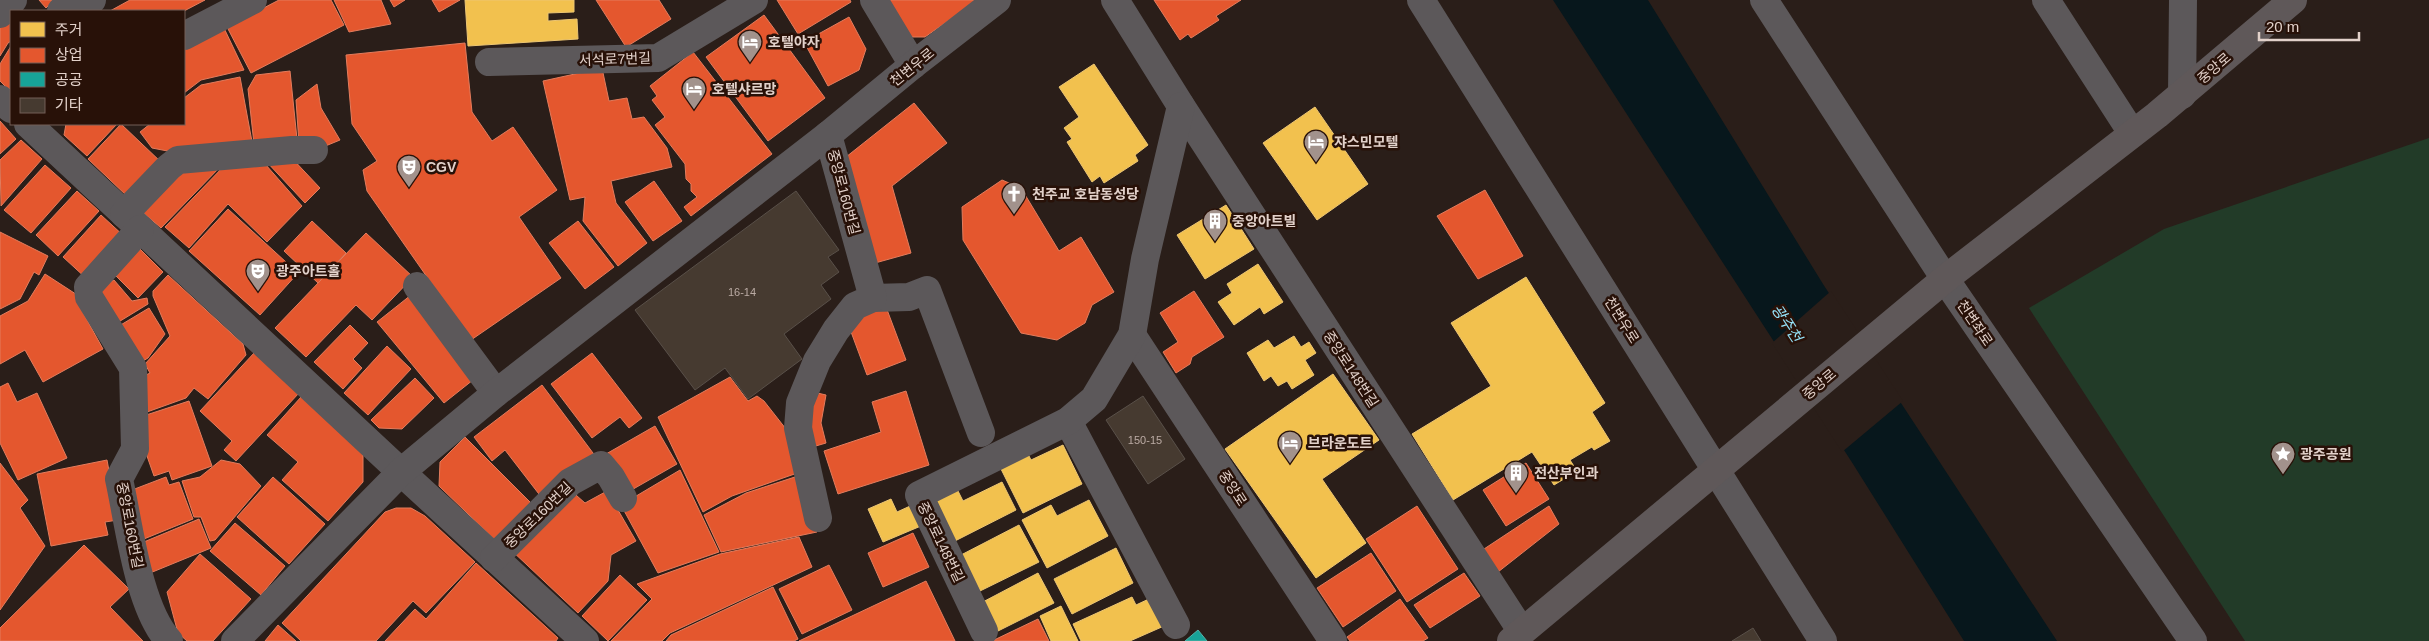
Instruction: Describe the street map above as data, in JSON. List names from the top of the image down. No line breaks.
{"streets":{"main road":["중앙로"],"street":["서석로7번길","천변우로","중앙로160번길","천변좌로","중앙로148번길"]},"crossings":[["천변우로","중앙로"],["천변우로","중앙로160번길"],["중앙로","천변좌로"],["중앙로","중앙로148번길"]],"water":["광주천"],"places":{"hotel":["호텔야자","호텔샤르망","쟈스민모텔","브라운도트"],"theatre":["CGV","광주아트홀"],"church":["천주교 호남동성당"],"building":["중앙아트빌","전산부인과"],"place":["광주공원"]},"house_numbers":["16-14","150-15"],"legend":["주거","상업","공공","기타"],"scale_bar":"20 m"}
